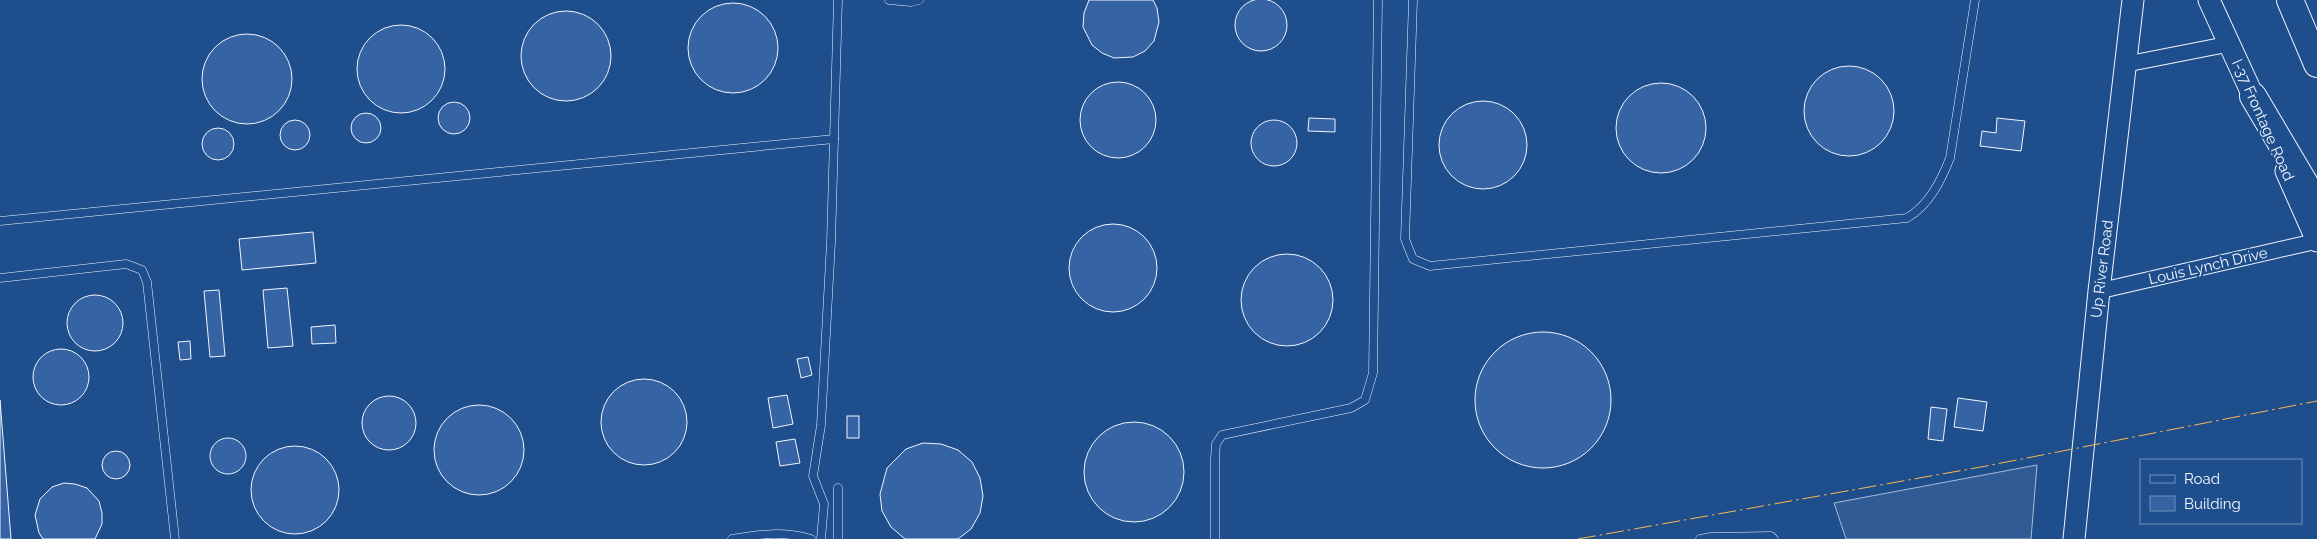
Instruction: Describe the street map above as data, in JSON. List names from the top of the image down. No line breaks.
{"streets":{"street":["I-37 Frontage Road","Louis Lynch Drive","Up River Road"]},"crossings":[["I-37 Frontage Road","Louis Lynch Drive"],["Louis Lynch Drive","Up River Road"]],"legend":["Road","Building"]}
